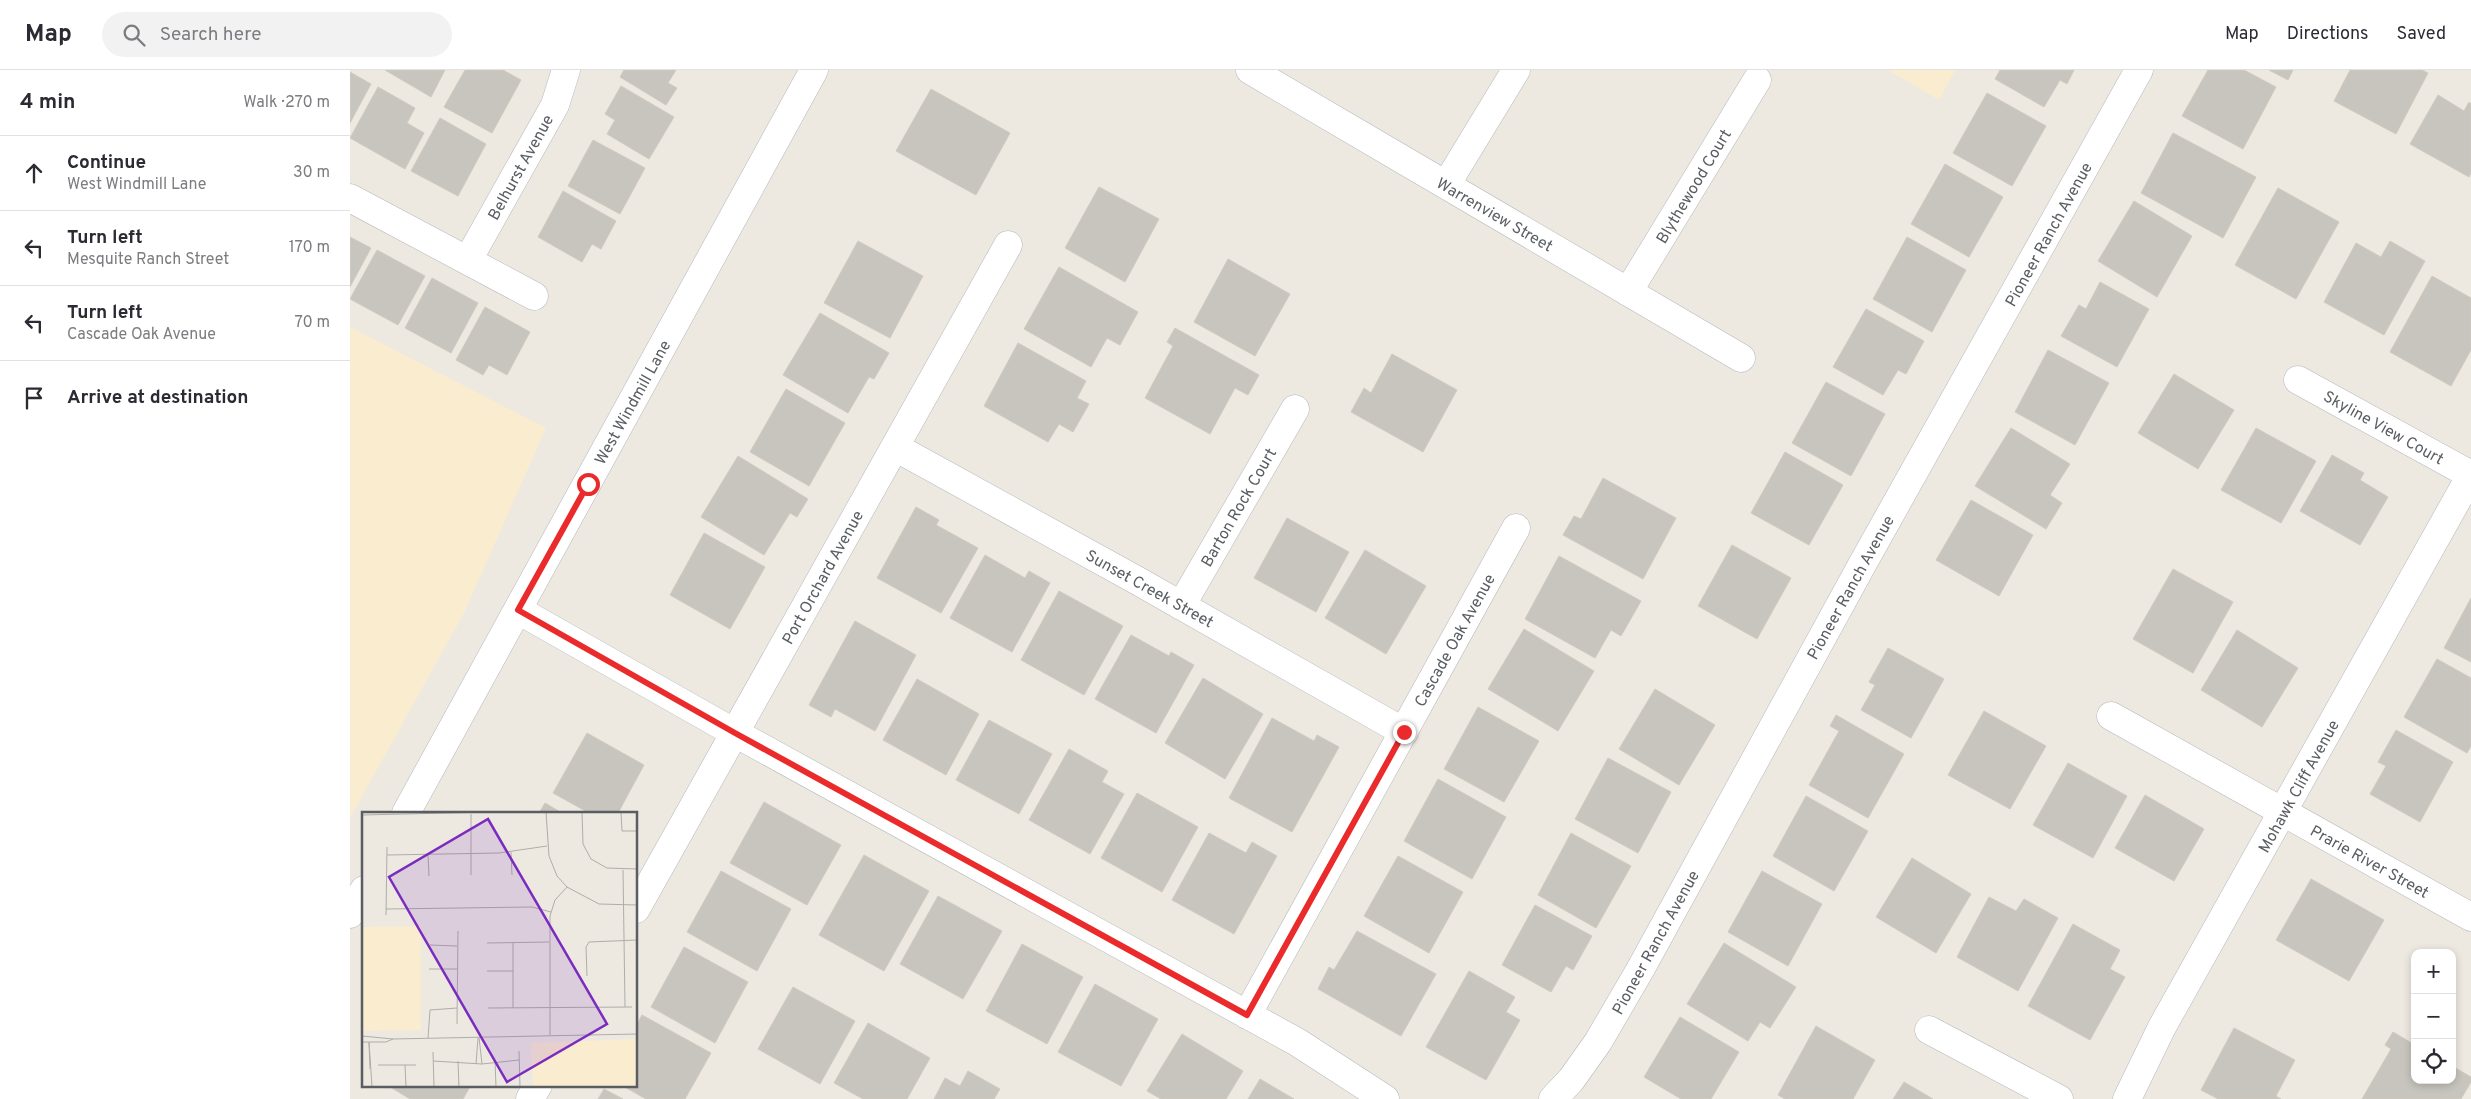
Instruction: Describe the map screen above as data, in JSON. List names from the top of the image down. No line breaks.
{"streets":{"street":["Belhurst Avenue","Blythewood Court","Warrenview Street","Pioneer Ranch Avenue","West Windmill Lane","Skyline View Court","Barton Rock Court","Port Orchard Avenue","Sunset Creek Street","Cascade Oak Avenue","Mohawk Cliff Avenue","Prarie River Street"]},"crossings":[["Blythewood Court","Warrenview Street"],["Skyline View Court","Mohawk Cliff Avenue"],["Barton Rock Court","Sunset Creek Street"],["Port Orchard Avenue","Sunset Creek Street"],["Sunset Creek Street","Cascade Oak Avenue"],["Mohawk Cliff Avenue","Prarie River Street"]],"page":{"header":"Map","search":"Search here","nav":["Map","Directions","Saved"],"heading":["4 min","Walk · 270 m"],"list":[["Continue","West Windmill Lane","30 m"],["Turn left","Mesquite Ranch Street","170 m"],["Turn left","Cascade Oak Avenue","70 m"],"Arrive at destination"],"map_buttons":["+","−"]}}
